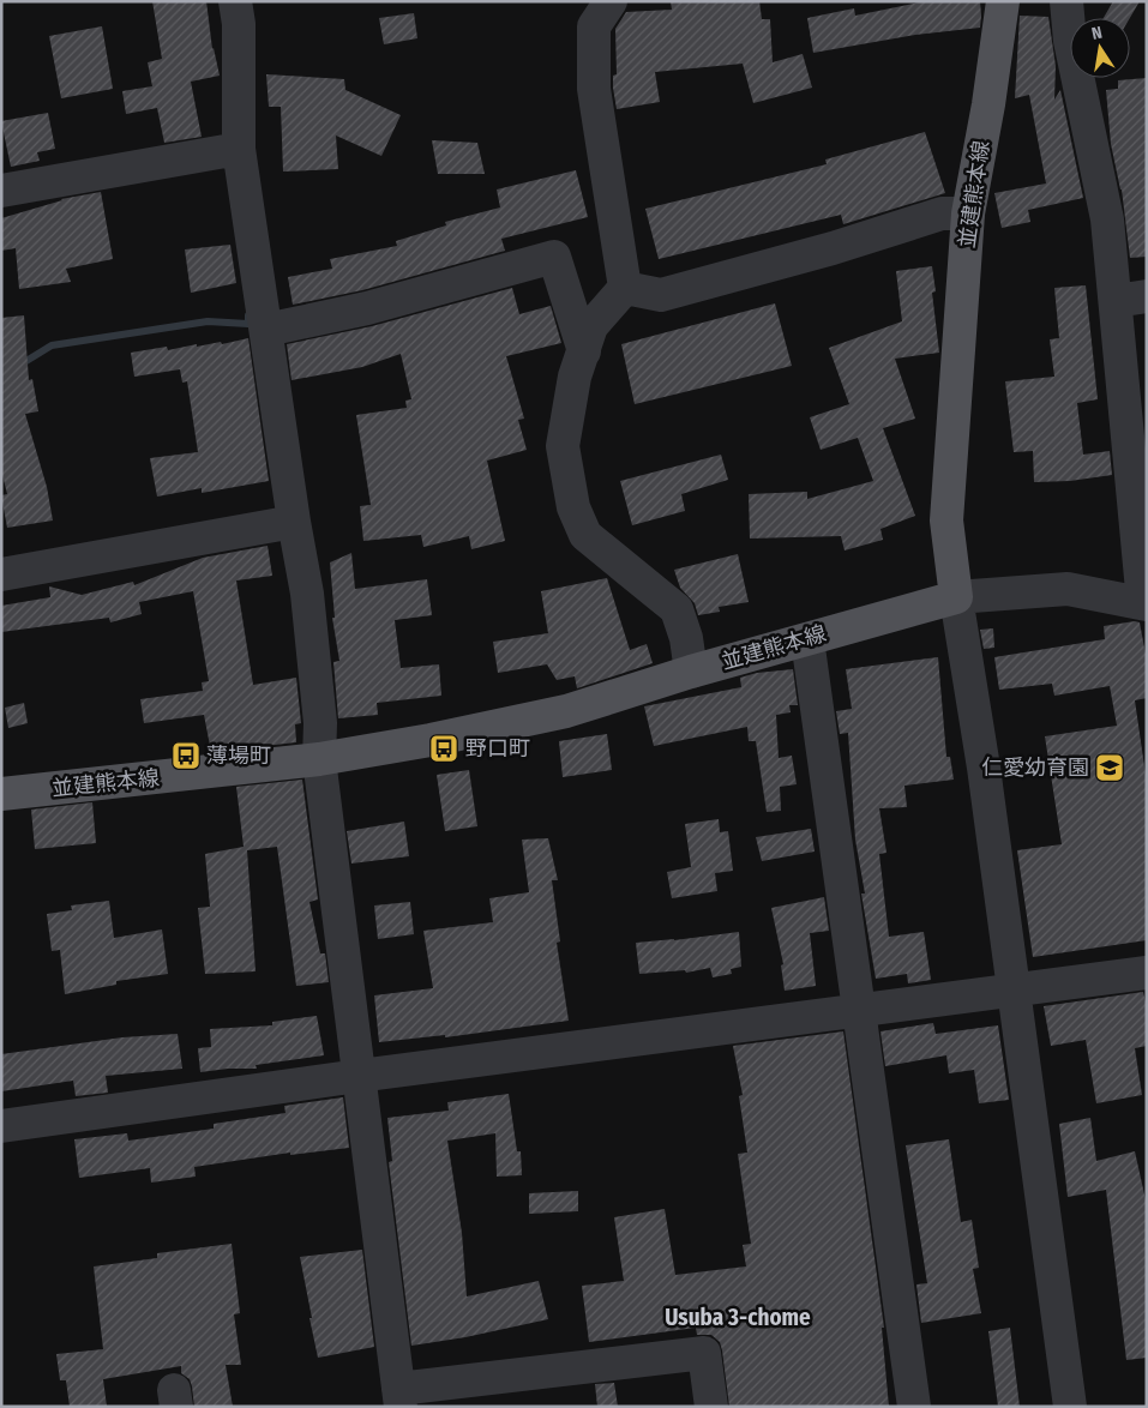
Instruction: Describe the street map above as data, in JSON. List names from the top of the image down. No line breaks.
{"streets":{"main road":["並建熊本線"]},"districts":["Usuba 3-chome"],"places":{"bus stop":["野口町","薄場町"],"school or university":["仁愛幼育園"]},"north":"top"}
